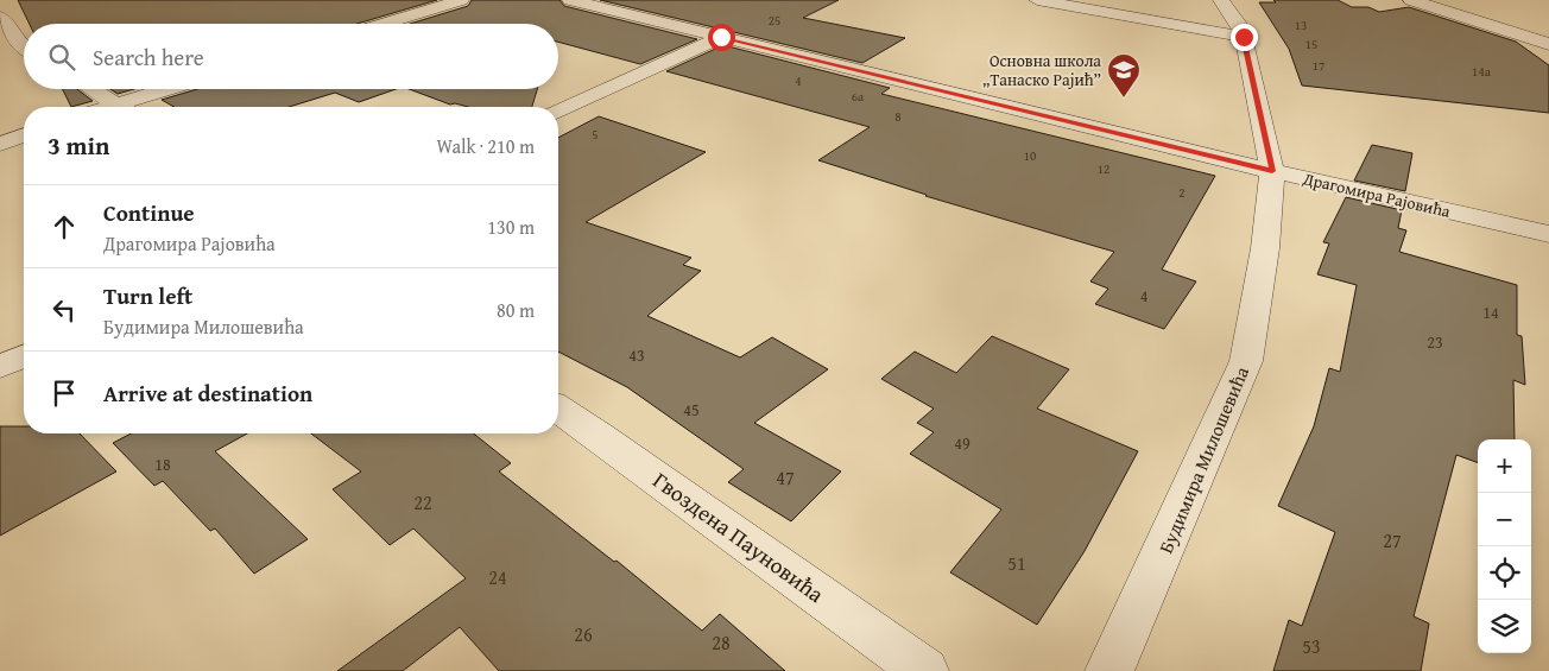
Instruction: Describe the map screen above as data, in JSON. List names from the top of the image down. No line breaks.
{"streets":{"street":["Драгомира Рајовића","Будимира Милошевића","Гвоздена Пауновића"]},"crossings":[["Драгомира Рајовића","Будимира Милошевића"]],"places":{"school or university":["Основна школа „Танаско Рајић”"]},"house_numbers":["25","13","15","17","14a","4","6a","8","5","10","12","2","4","14","23","43","45","49","18","47","22","27","51","24","26","28","53"],"page":{"search":"Search here","heading":["3 min","Walk · 210 m"],"list":[["Continue","Драгомира Рајовића","130 m"],["Turn left","Будимира Милошевића","80 m"],"Arrive at destination"],"map_buttons":["+","−"]}}
